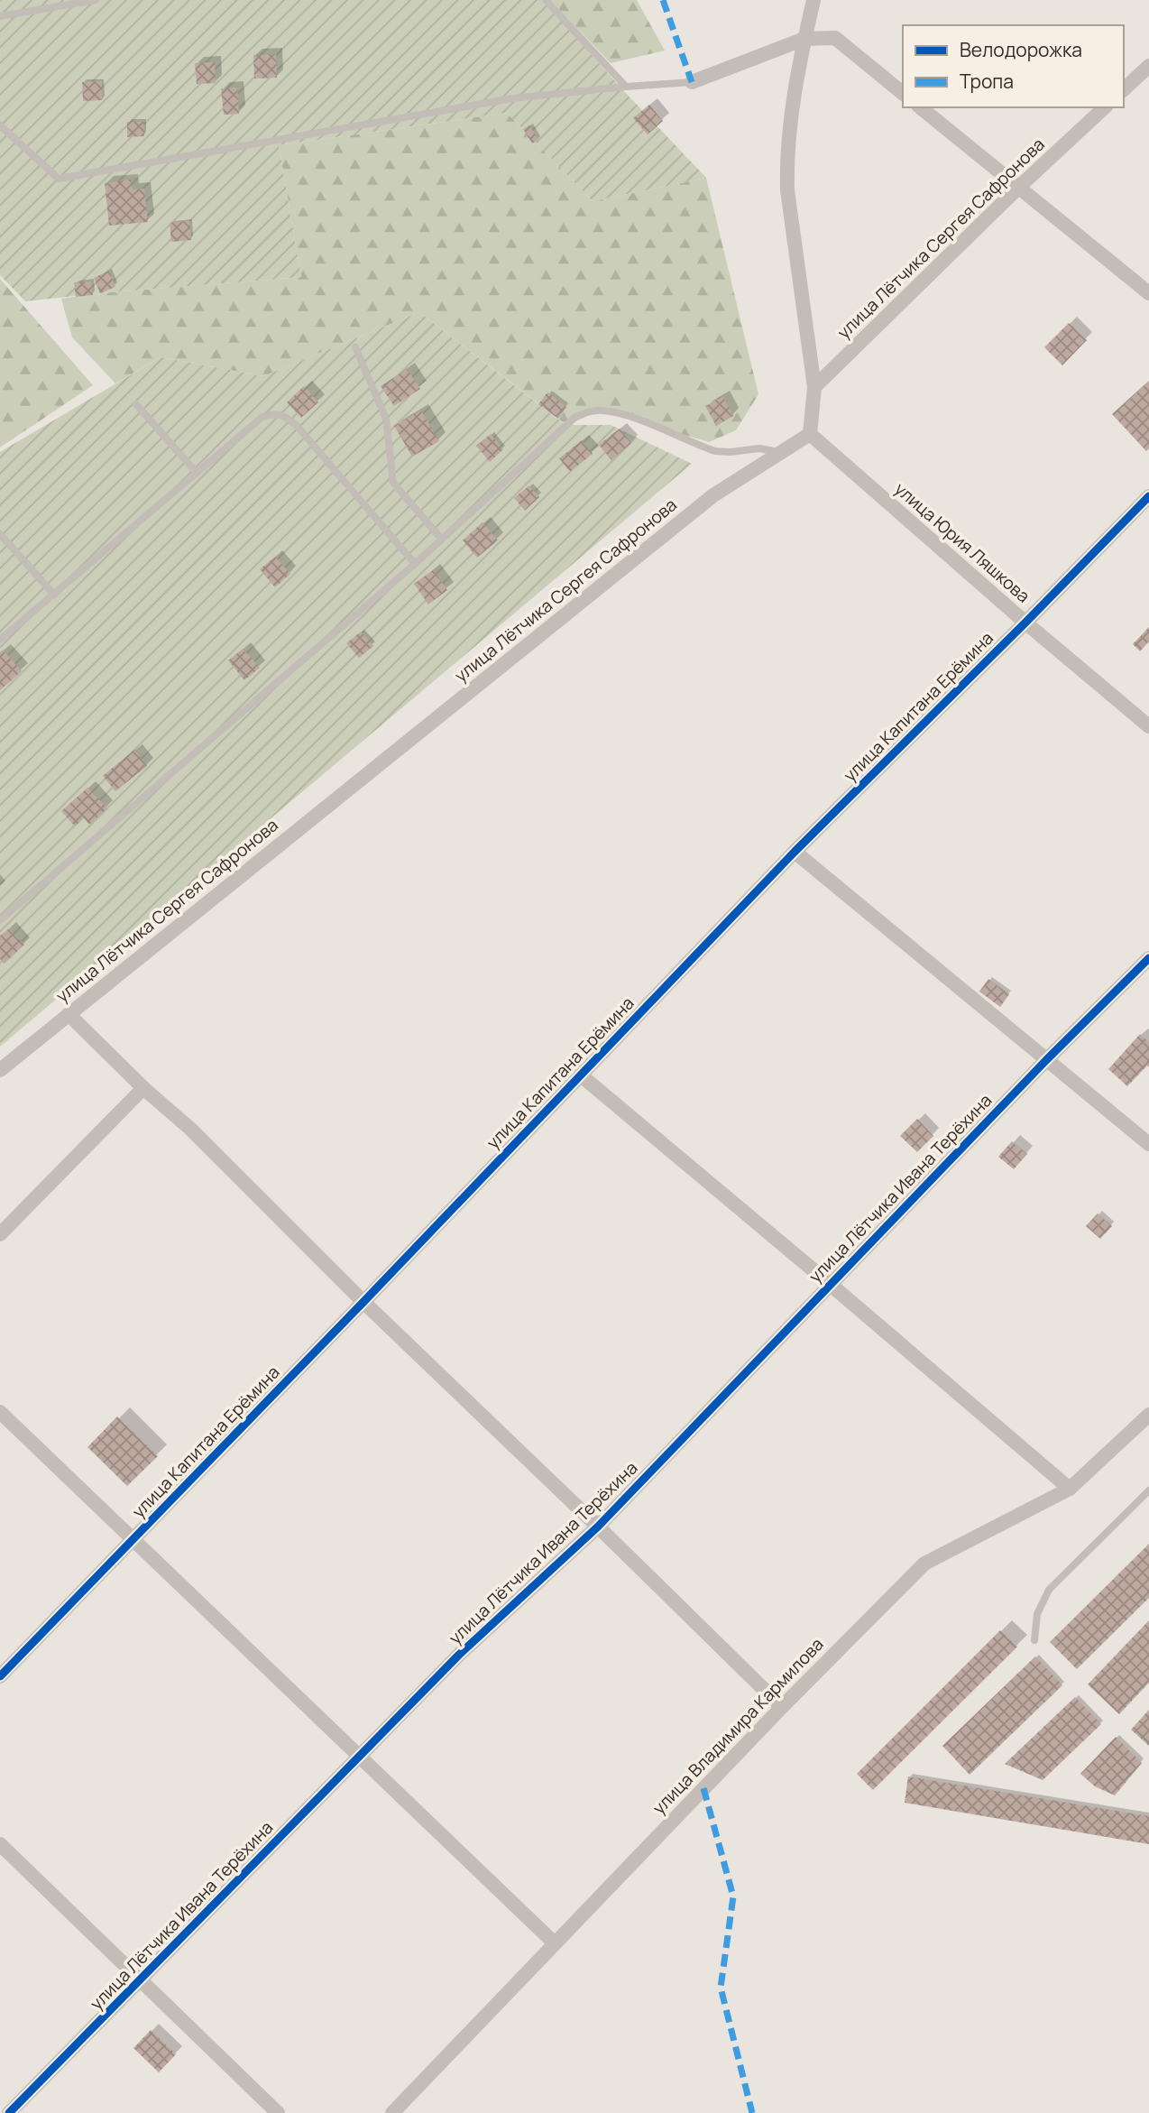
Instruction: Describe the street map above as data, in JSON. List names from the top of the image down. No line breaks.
{"streets":{"street":["улица Лётчика Сергея Сафронова","улица Юрия Ляшкова","улица Капитана Ерёмина","улица Лётчика Ивана Терёхина","улица Владимира Кармилова"]},"crossings":[["улица Лётчика Сергея Сафронова","улица Юрия Ляшкова"],["улица Юрия Ляшкова","улица Капитана Ерёмина"]],"legend":["Велодорожка","Тропа"]}
